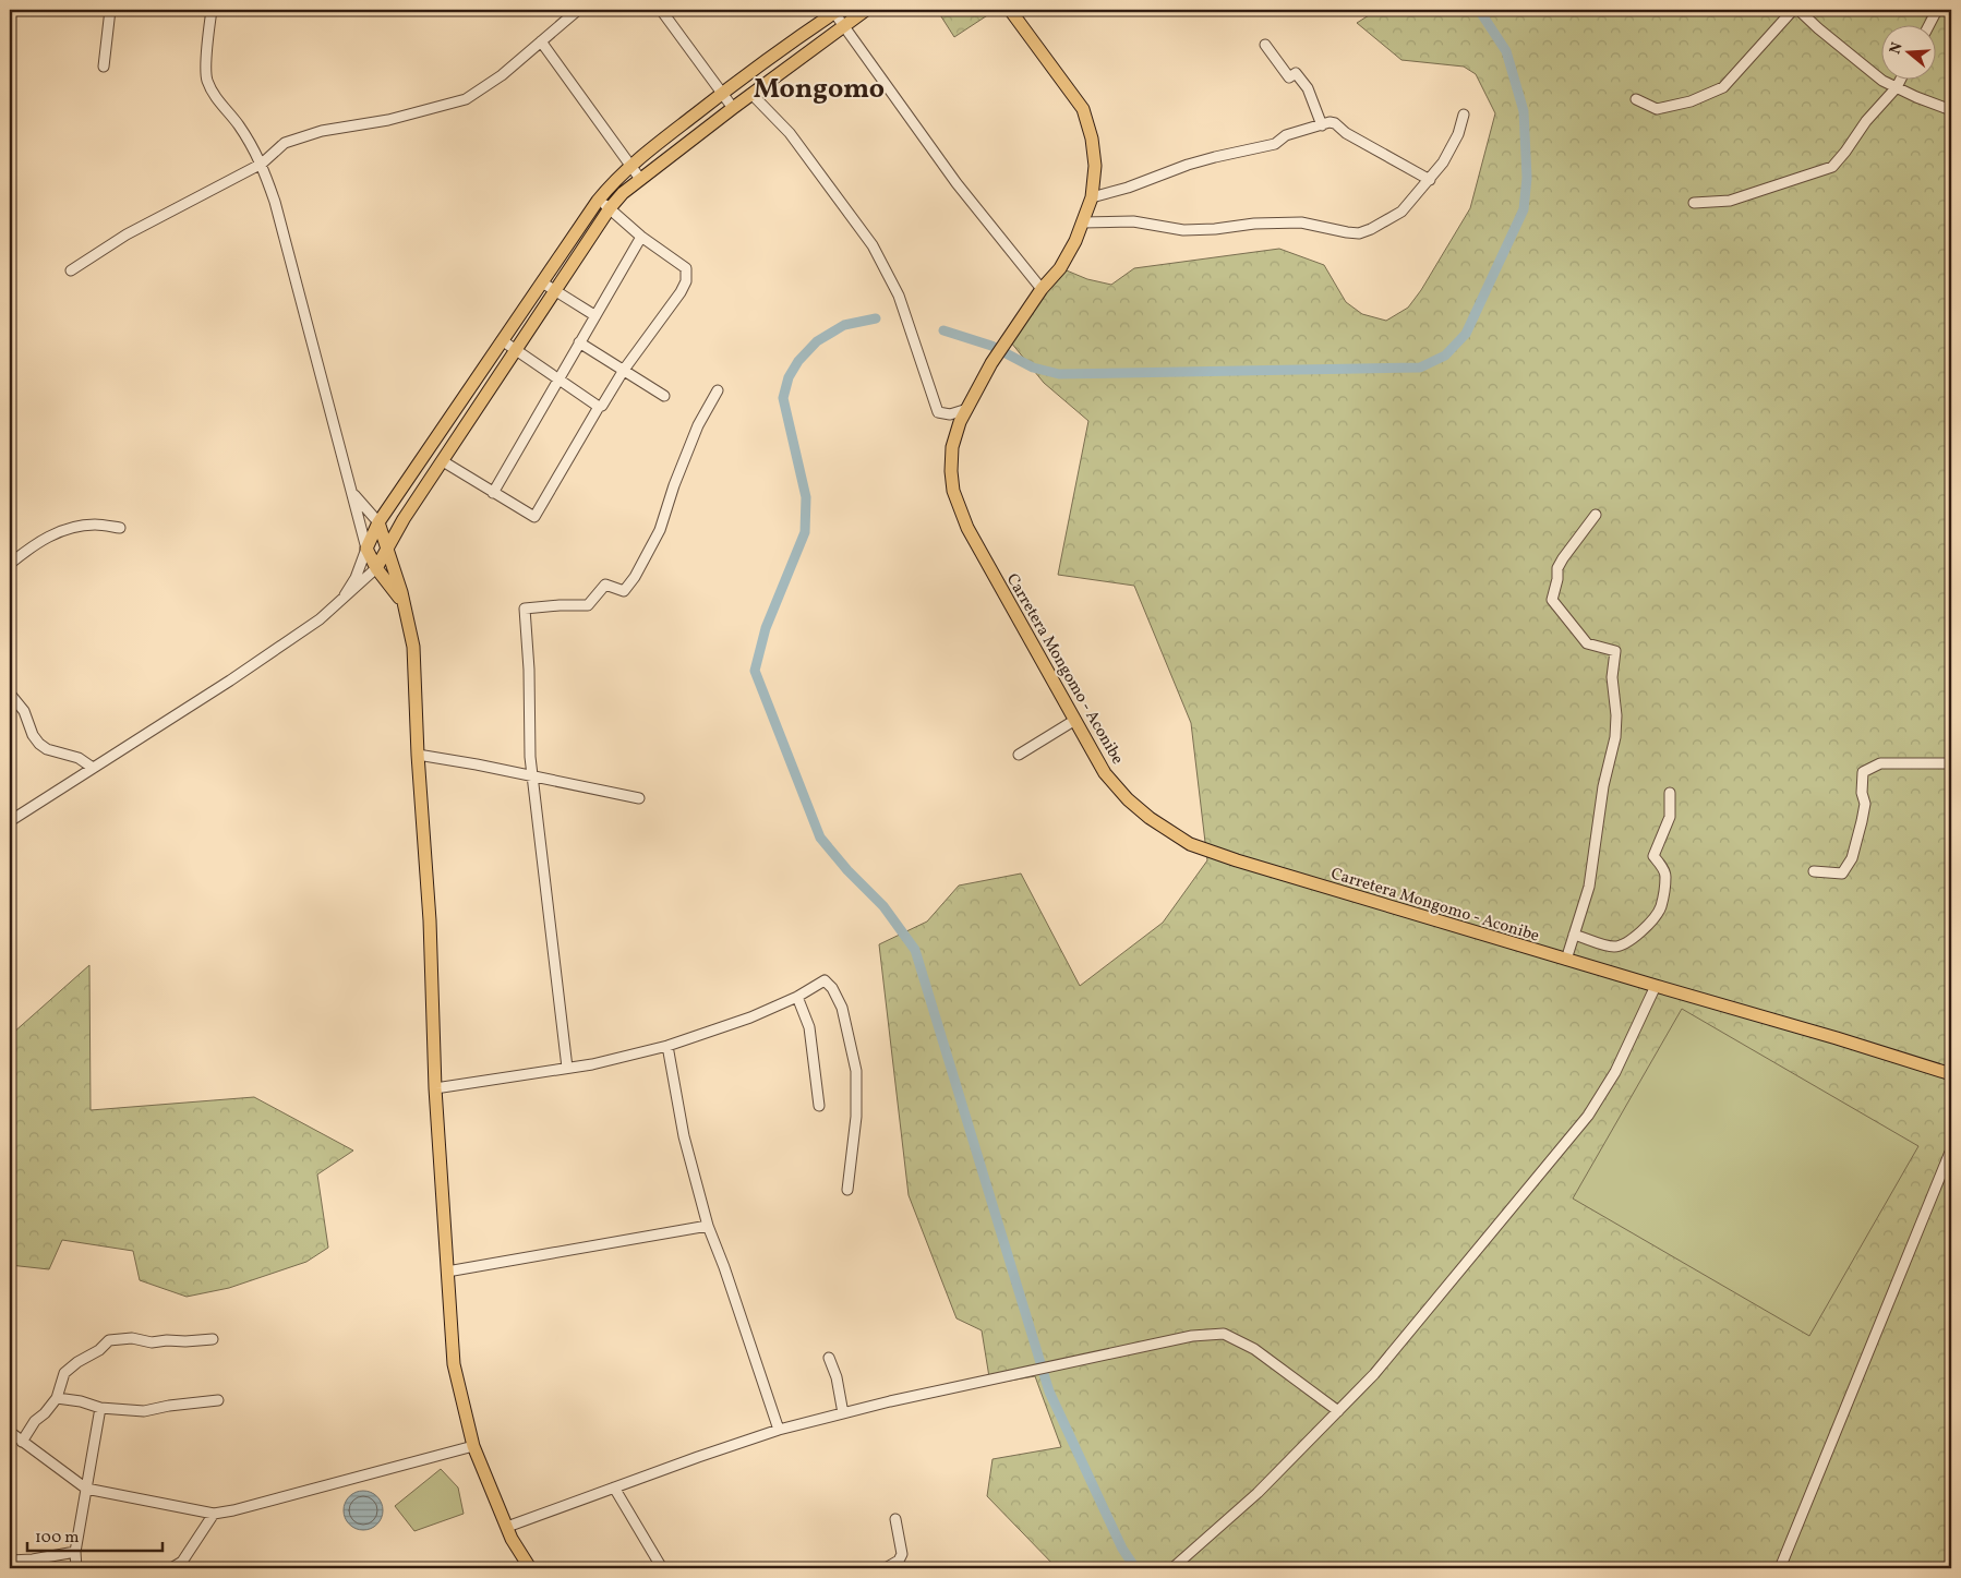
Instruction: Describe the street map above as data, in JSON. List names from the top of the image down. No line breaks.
{"streets":{"main road":["Carretera Mongomo - Aconibe"]},"districts":["Mongomo"],"scale_bar":"100 m","north":"left"}
